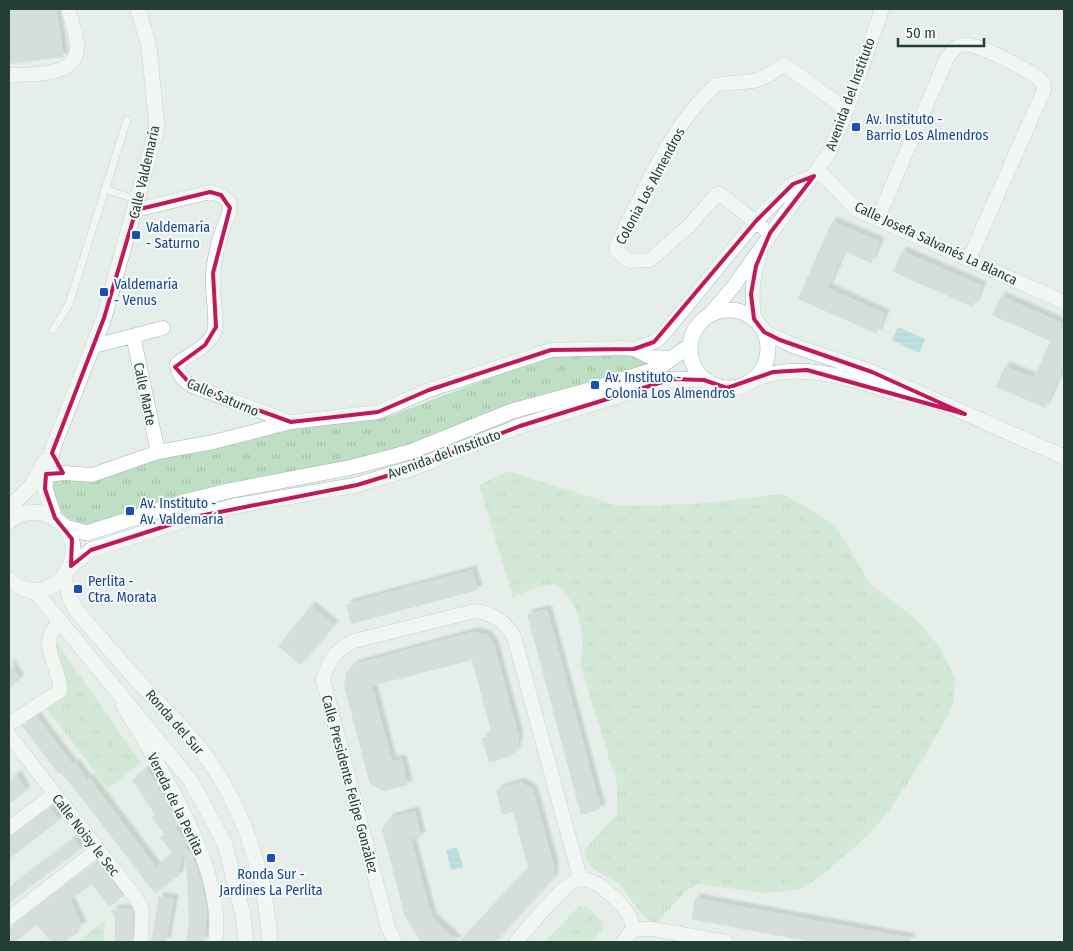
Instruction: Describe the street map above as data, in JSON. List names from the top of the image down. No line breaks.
{"streets":{"main road":["Avenida del Instituto","Calle Valdemaría","Ronda del Sur"],"street":["Colonia Los Almendros","Calle Josefa Salvanés La Blanca","Calle Marte","Calle Saturno","Calle Presidente Felipe González","Vereda de la Perlita","Calle Noisy le Sec"]},"crossings":[["Avenida del Instituto","Calle Valdemaría"],["Avenida del Instituto","Colonia Los Almendros"],["Avenida del Instituto","Calle Josefa Salvanés La Blanca"],["Avenida del Instituto","Ronda del Sur"],["Calle Valdemaría","Calle Saturno"],["Calle Valdemaría","Ronda del Sur"],["Ronda del Sur","Vereda de la Perlita"]],"places":{"transit":["Av. Instituto - Barrio Los Almendros","Valdemaría - Saturno","Valdemaría - Venus","Av. Instituto - Colonia Los Almendros","Av. Instituto - Av. Valdemaría","Perlita - Ctra. Morata","Ronda Sur - Jardines La Perlita"]},"scale_bar":"50 m"}
